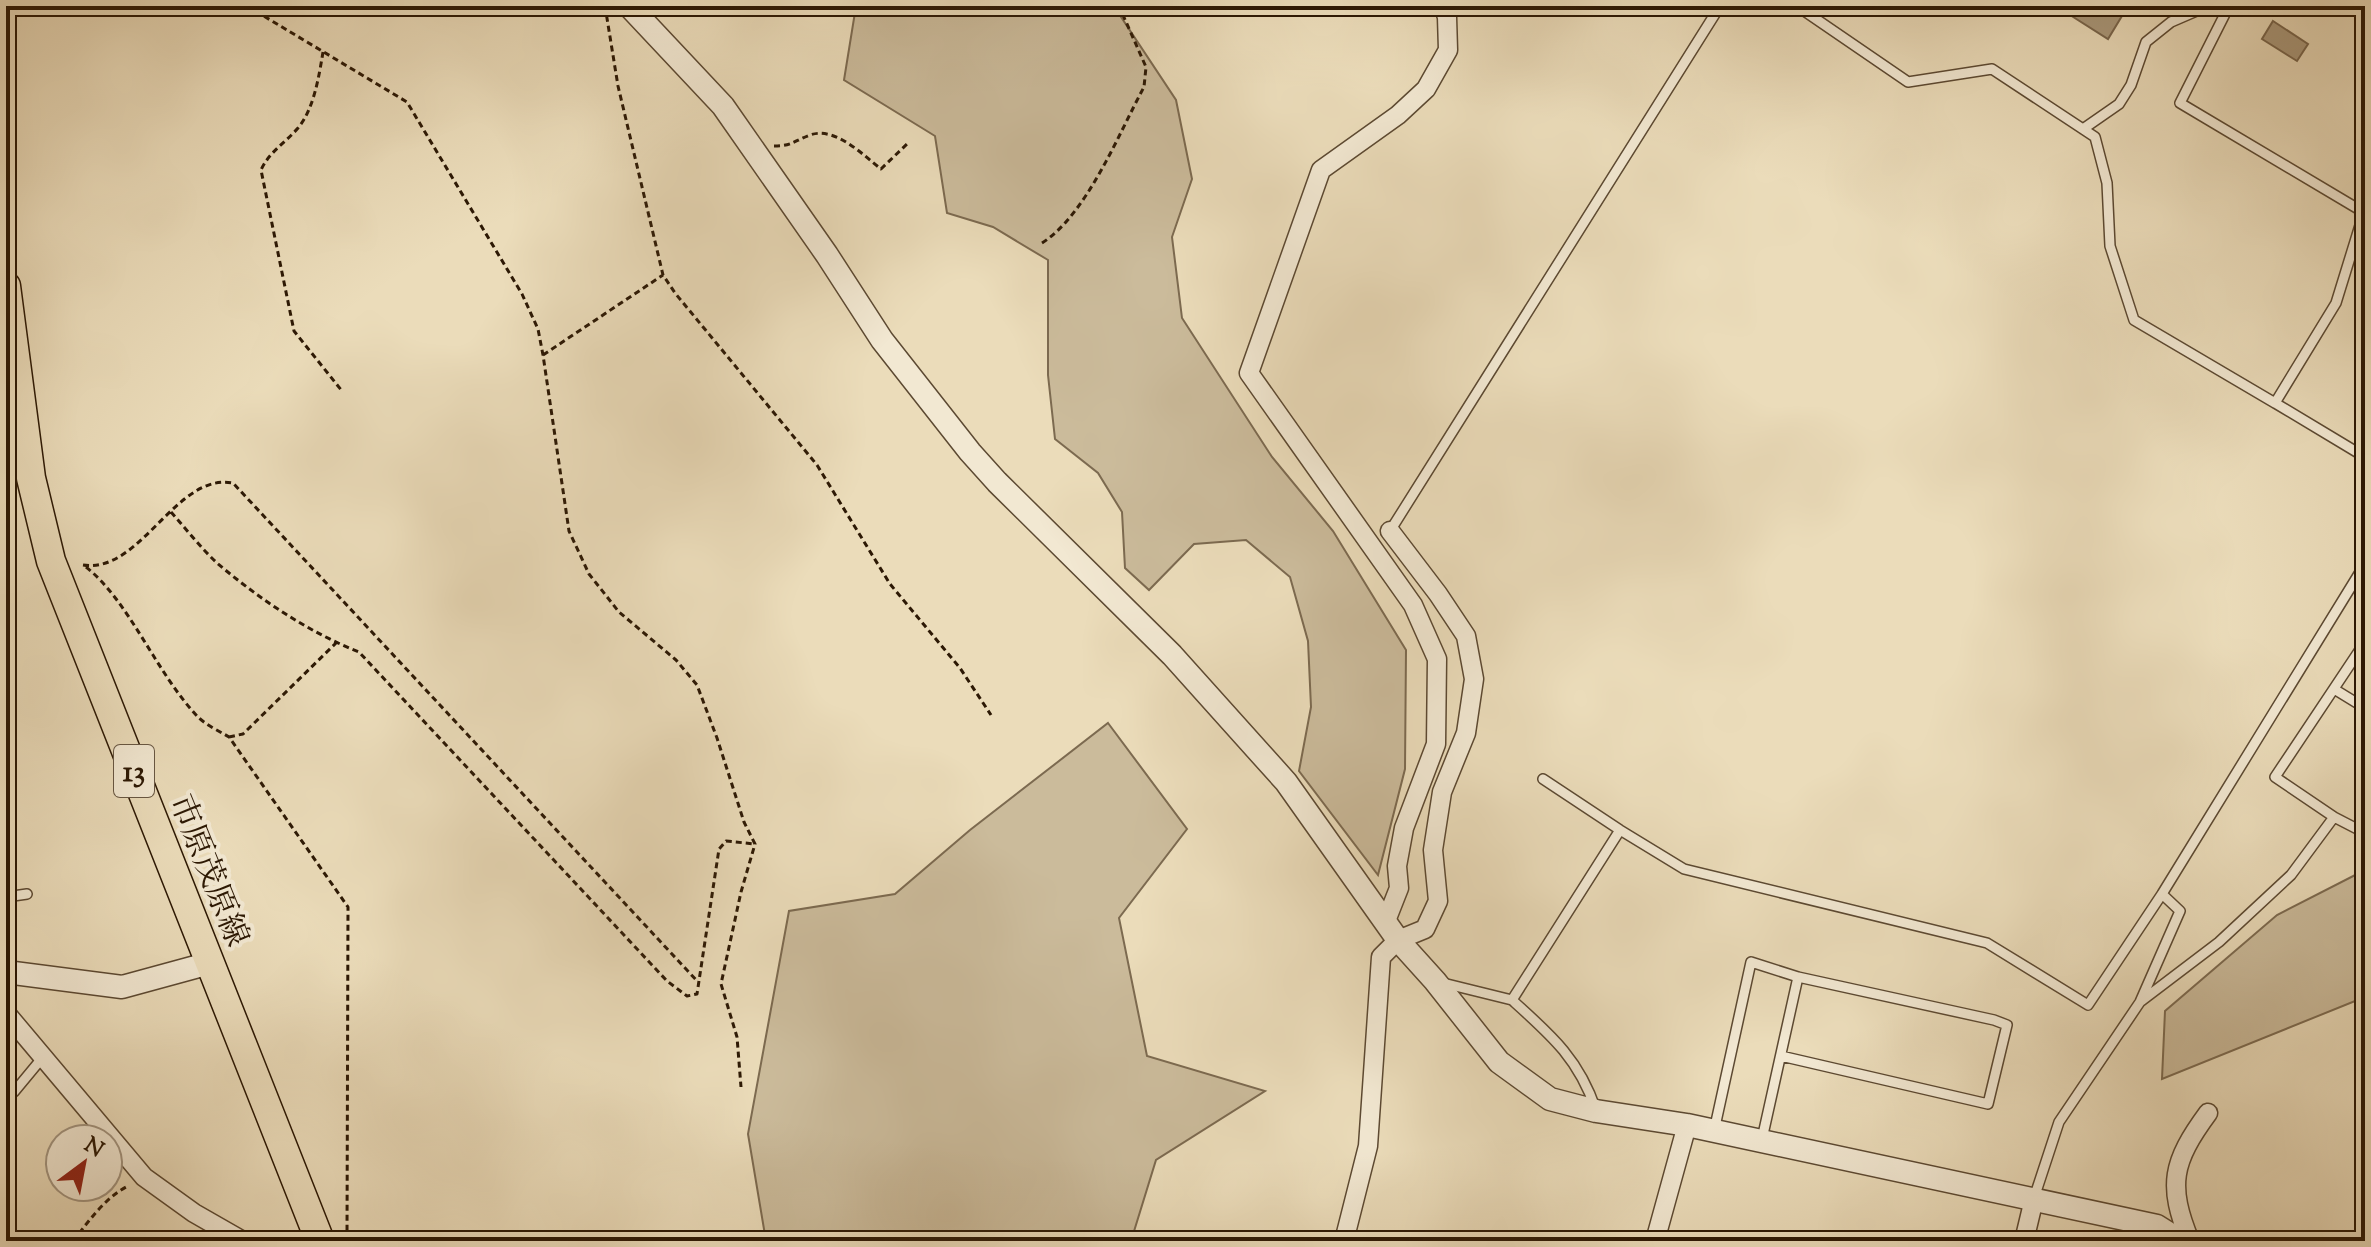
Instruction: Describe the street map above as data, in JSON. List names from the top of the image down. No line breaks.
{"streets":{"main road":["13","市原茂原線"]},"north":"top right"}
